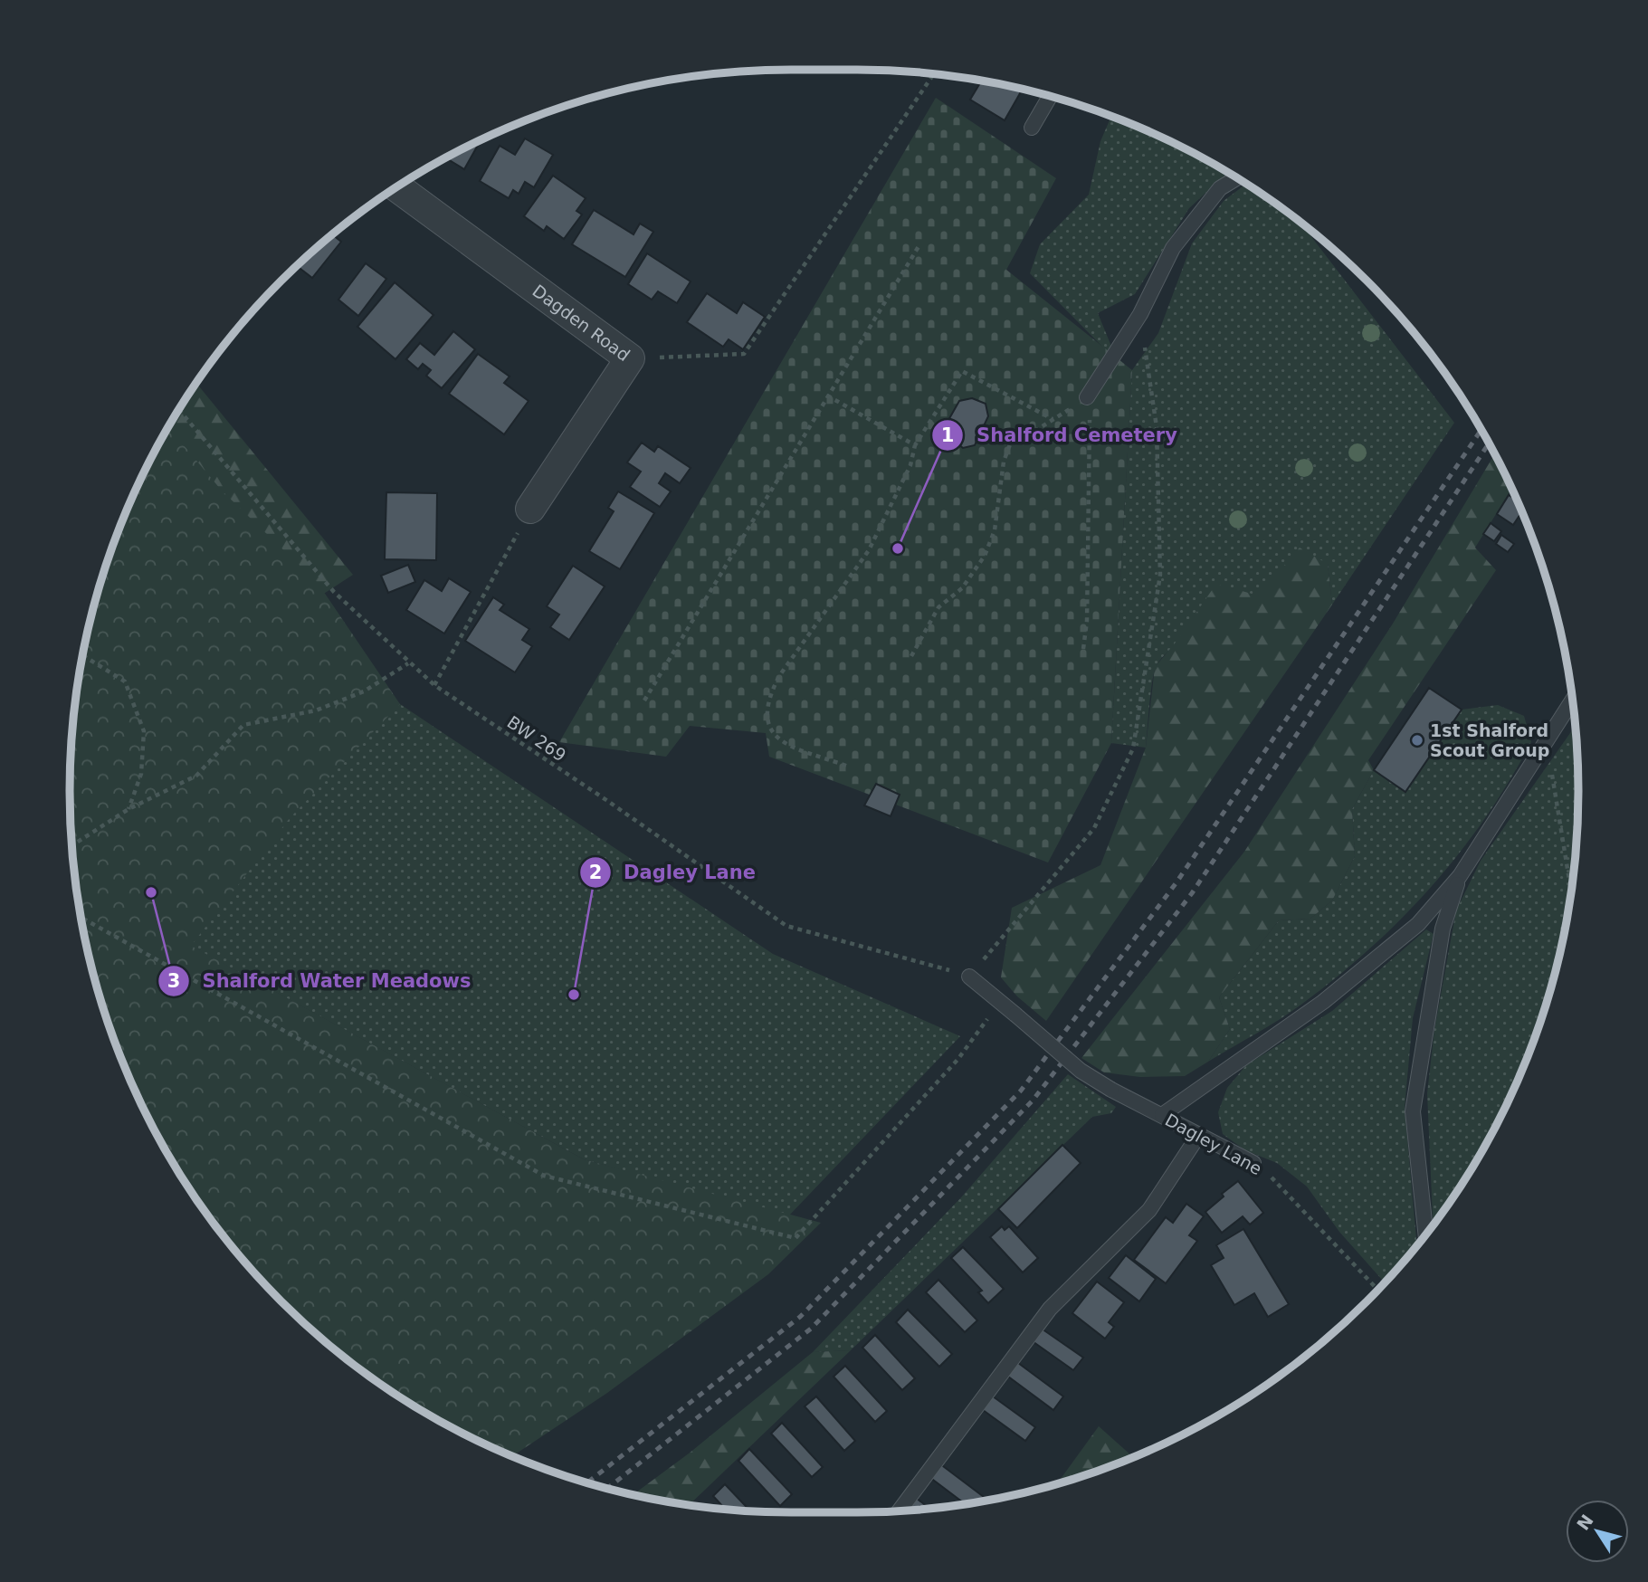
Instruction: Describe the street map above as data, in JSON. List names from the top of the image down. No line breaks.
{"streets":{"street":["Dagden Road"],"lane":["Dagley Lane"],"path":["BW 269"]},"crossings":[["BW 269","Dagley Lane"]],"places":["Shalford Cemetery","1st Shalford Scout Group","Shalford Water Meadows","Dagley Lane"],"north":"top left"}
